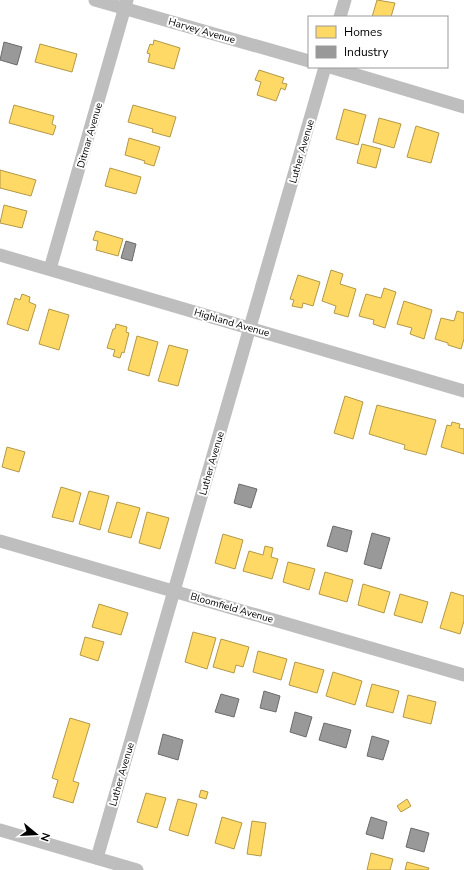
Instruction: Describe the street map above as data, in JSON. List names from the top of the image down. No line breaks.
{"streets":{"street":["Harvey Avenue","Ditmar Avenue","Luther Avenue","Highland Avenue","Bloomfield Avenue"]},"crossings":[["Harvey Avenue","Ditmar Avenue"],["Ditmar Avenue","Highland Avenue"],["Luther Avenue","Highland Avenue"],["Luther Avenue","Bloomfield Avenue"]],"legend":["Homes","Industry"],"north":"right"}
